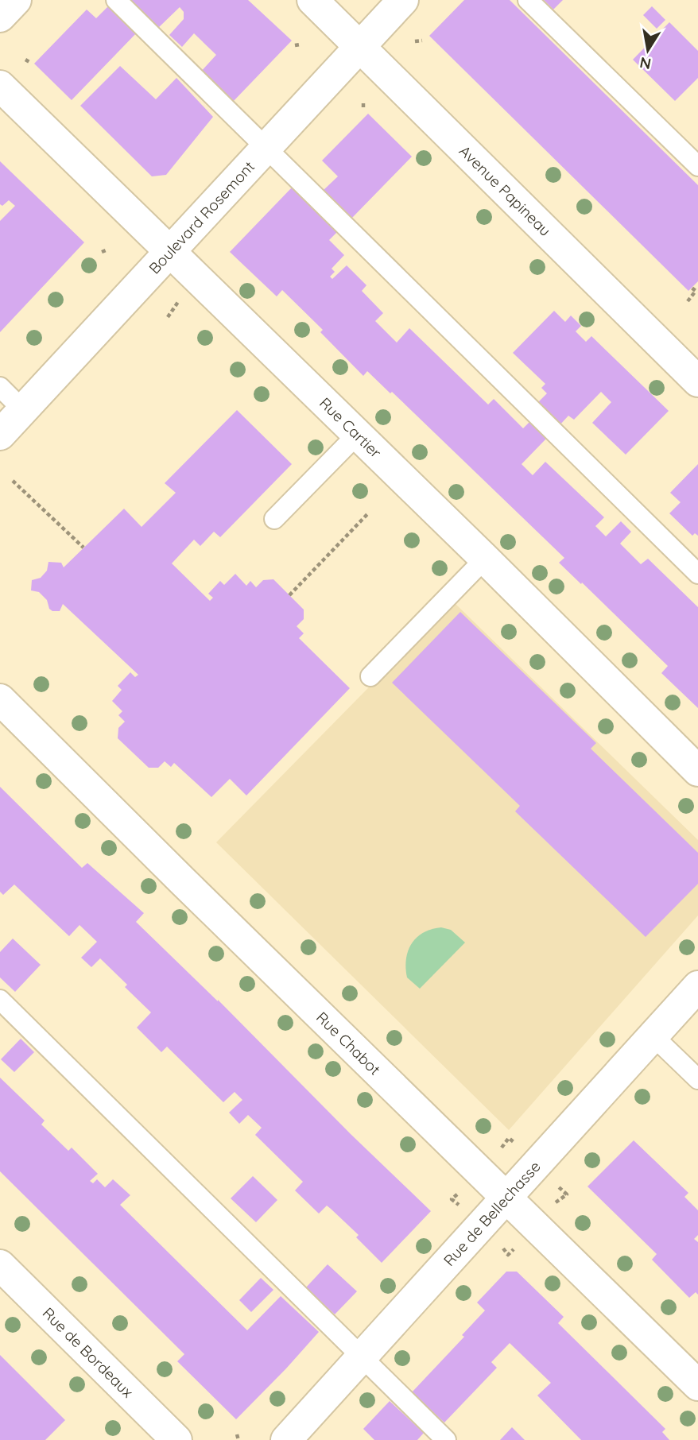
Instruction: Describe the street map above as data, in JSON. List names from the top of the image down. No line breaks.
{"streets":{"street":["Avenue Papineau","Boulevard Rosemont","Rue Cartier","Rue Chabot","Rue de Bellechasse","Rue de Bordeaux"]},"crossings":[["Avenue Papineau","Boulevard Rosemont"],["Boulevard Rosemont","Rue Cartier"],["Rue Chabot","Rue de Bellechasse"]],"north":"bottom"}
